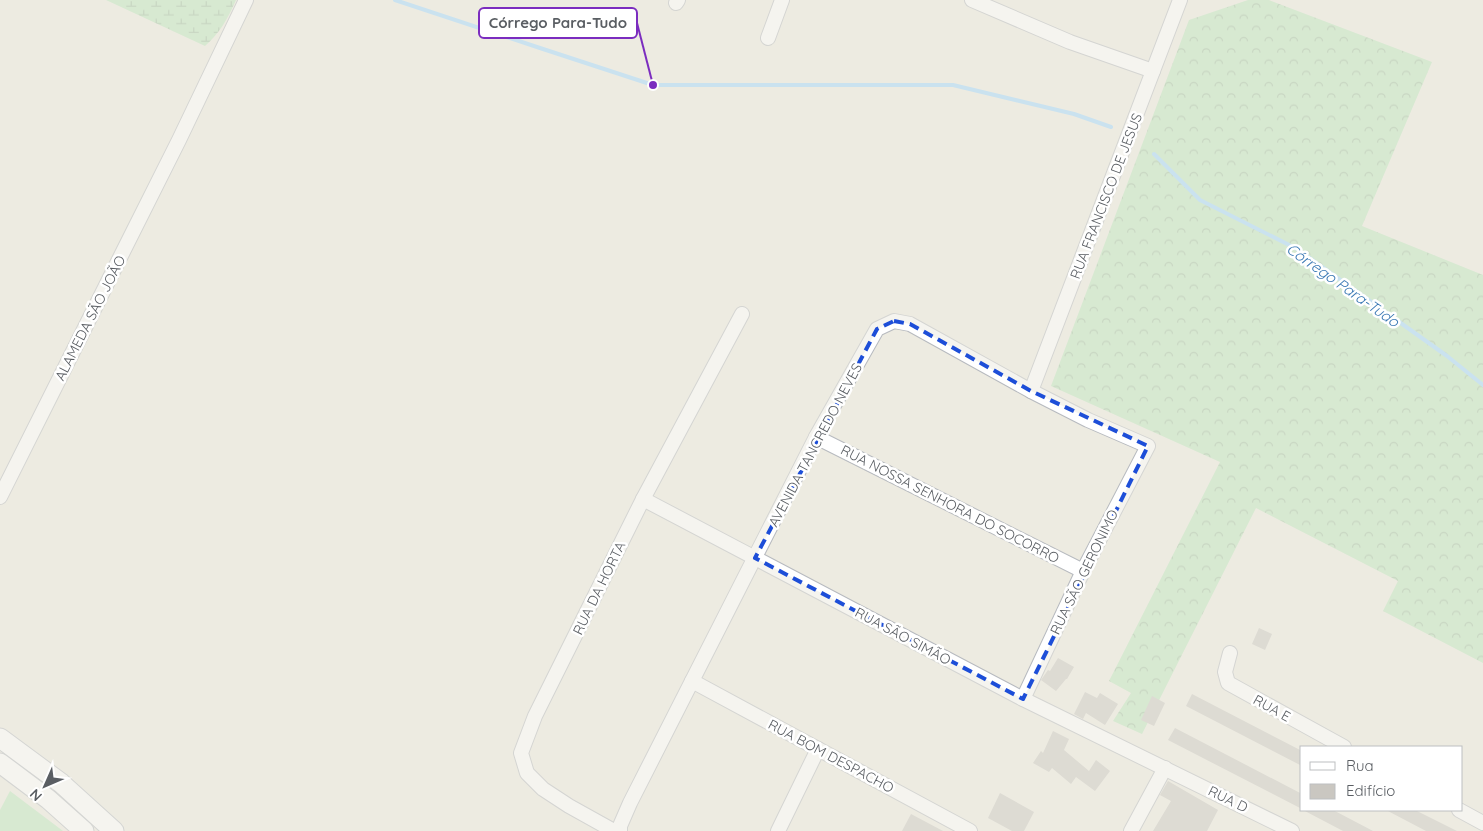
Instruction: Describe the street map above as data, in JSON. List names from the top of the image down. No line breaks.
{"streets":{"street":["RUA FRANCISCO DE JESUS","ALAMEDA SÃO JOÃO","AVENIDA TANCREDO NEVES","RUA NOSSA SENHORA DO SOCORRO","RUA SÃO GERONIMO","RUA DA HORTA","RUA SÃO SIMÃO","RUA E","RUA BOM DESPACHO","RUA D"]},"crossings":[["RUA FRANCISCO DE JESUS","AVENIDA TANCREDO NEVES"],["AVENIDA TANCREDO NEVES","RUA NOSSA SENHORA DO SOCORRO"],["AVENIDA TANCREDO NEVES","RUA SÃO GERONIMO"],["AVENIDA TANCREDO NEVES","RUA SÃO SIMÃO"],["AVENIDA TANCREDO NEVES","RUA BOM DESPACHO"],["RUA NOSSA SENHORA DO SOCORRO","RUA SÃO GERONIMO"],["RUA SÃO GERONIMO","RUA SÃO SIMÃO"],["RUA DA HORTA","RUA SÃO SIMÃO"],["RUA SÃO SIMÃO","RUA D"]],"water":["Córrego Para-Tudo"],"places":["Córrego Para-Tudo"],"legend":["Rua","Edifício"],"north":"bottom left"}
